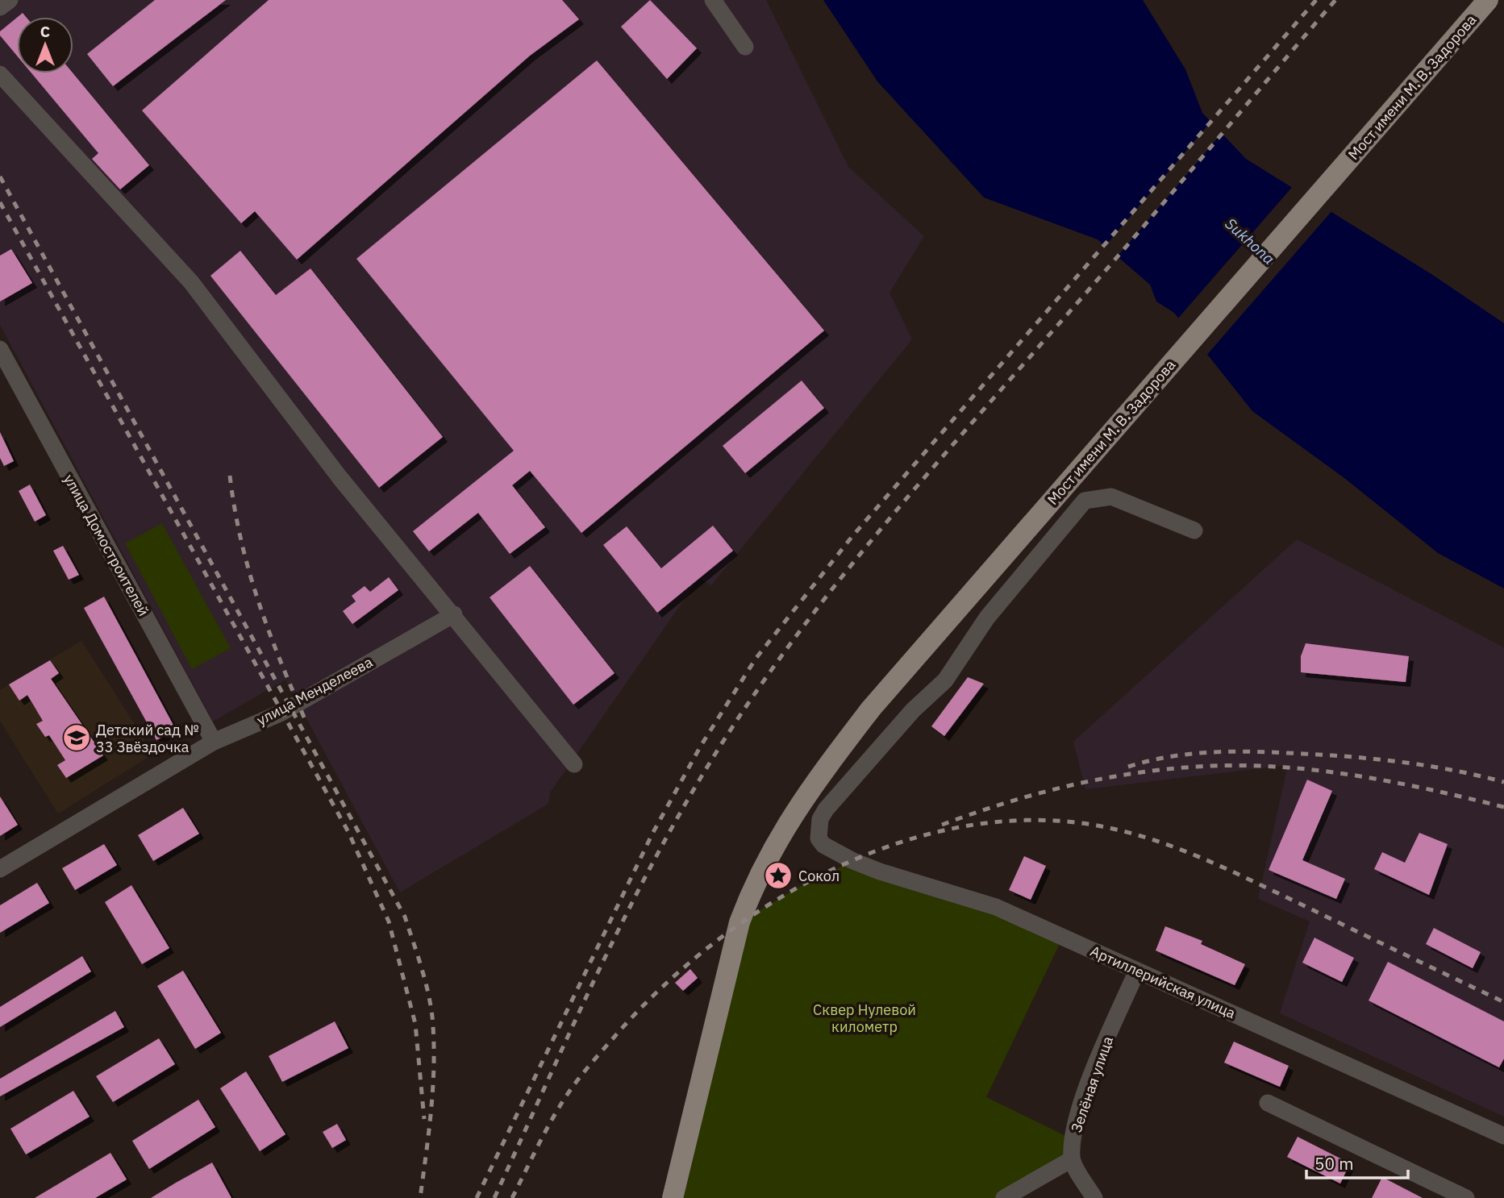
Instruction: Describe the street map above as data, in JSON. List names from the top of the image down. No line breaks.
{"streets":{"main road":["Мост имени М. В. Задорова"],"street":["улица Домостроителей","улица Менделеева","Артиллерийская улица","Зелёная улица"]},"crossings":[["улица Домостроителей","улица Менделеева"],["Артиллерийская улица","Зелёная улица"]],"water":["Sukhona"],"parks":["Сквер Нулевой километр"],"places":{"school or university":["Детский сад № 33 Звёздочка"],"place":["Сокол"]},"scale_bar":"50 m","north":"top"}
